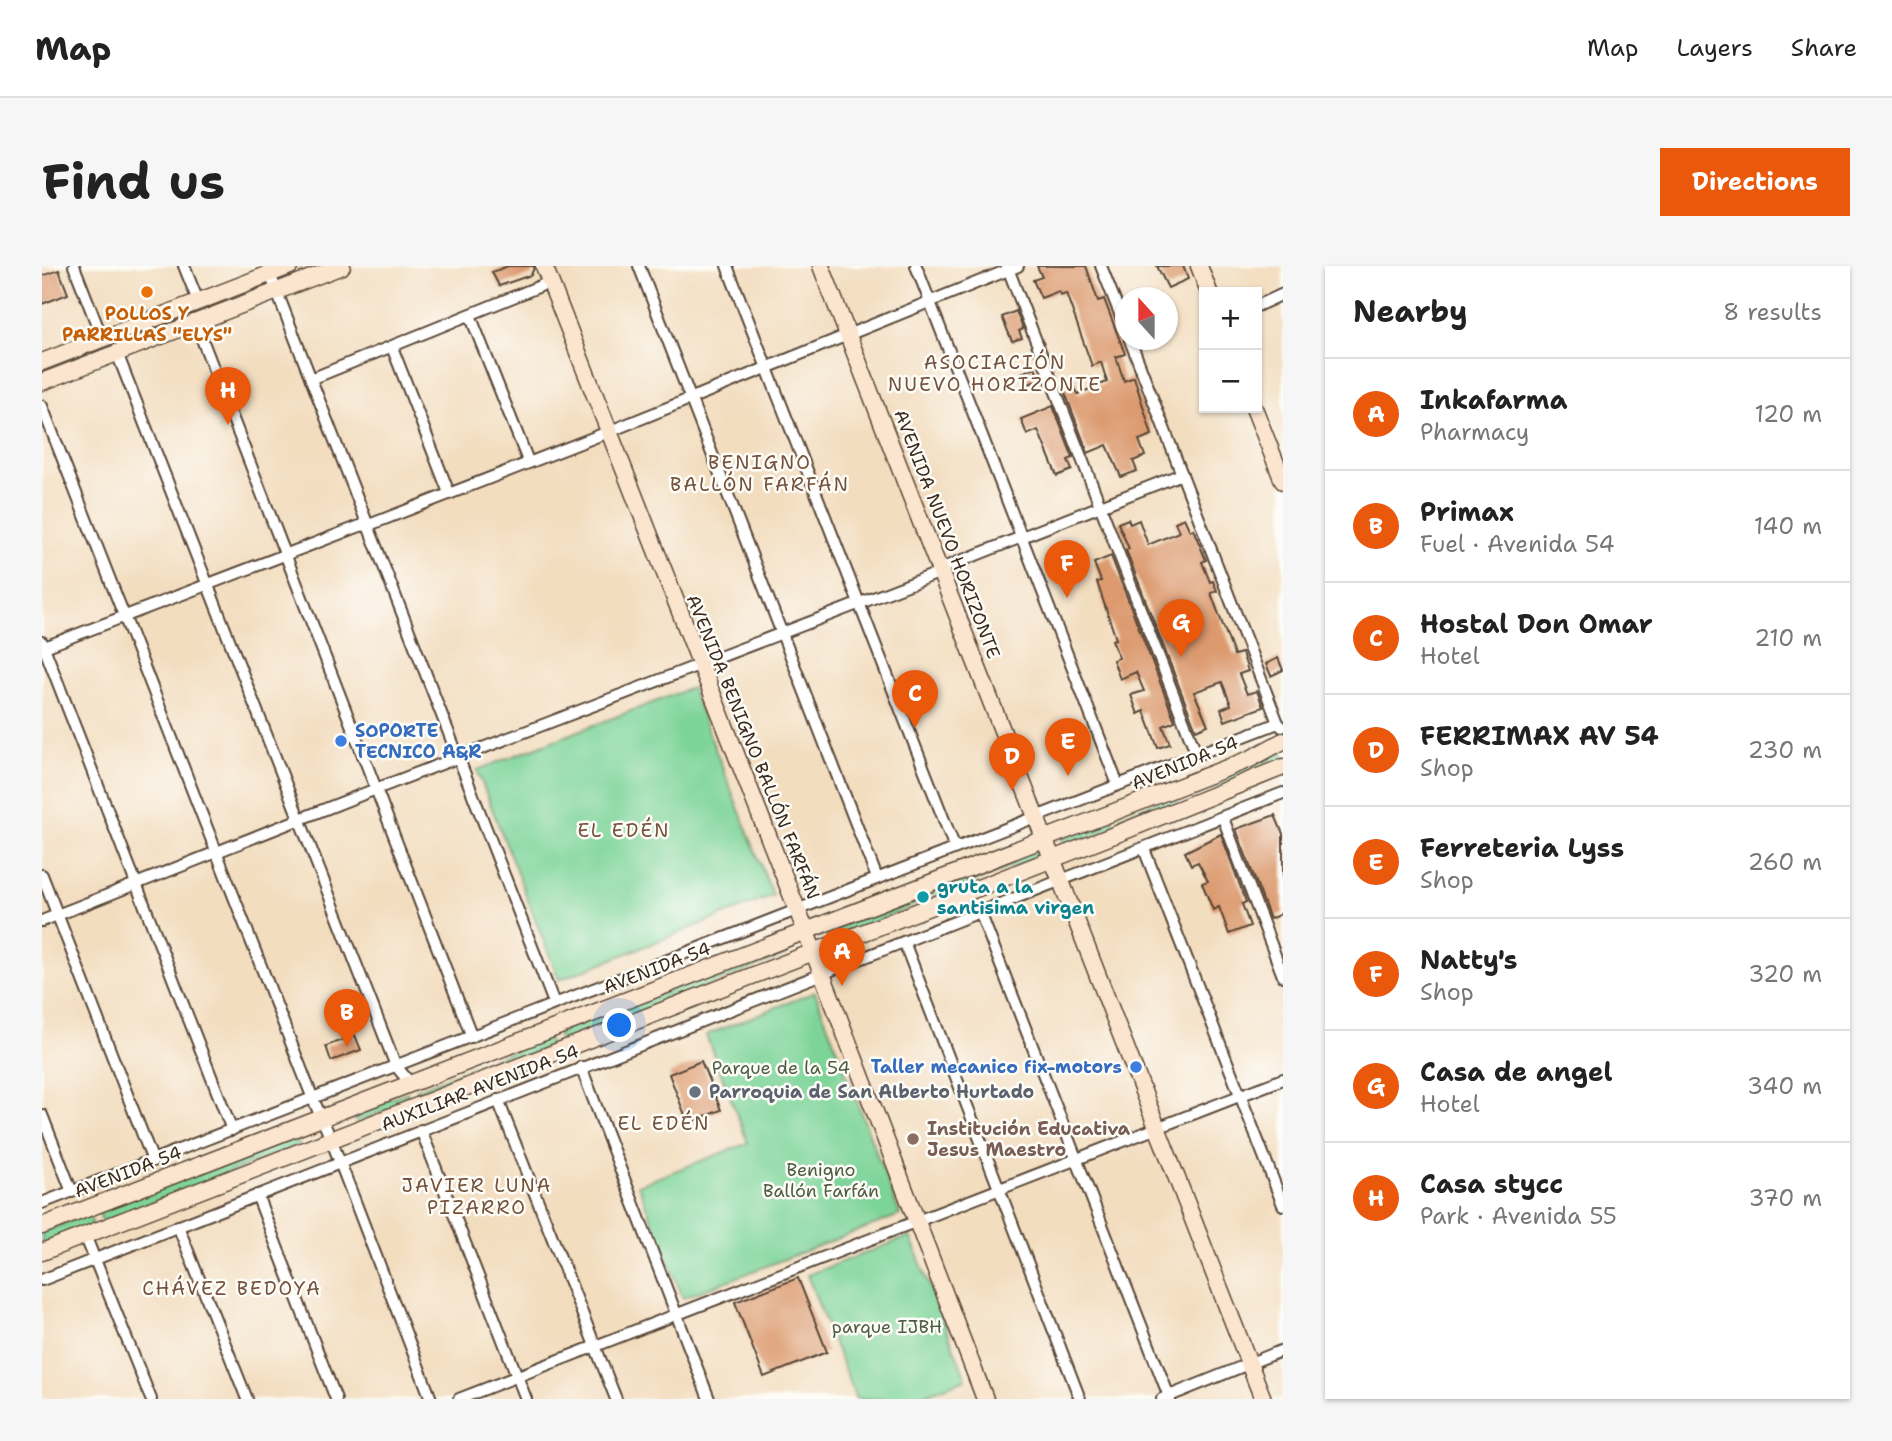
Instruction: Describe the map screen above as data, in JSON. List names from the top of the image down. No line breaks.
{"streets":{"street":["AVENIDA NUEVO HORIZONTE","AVENIDA BENIGNO BALLÓN FARFÁN","AVENIDA 54","AUXILIAR AVENIDA 54"]},"crossings":[["AVENIDA NUEVO HORIZONTE","AVENIDA 54"],["AVENIDA NUEVO HORIZONTE","AUXILIAR AVENIDA 54"],["AVENIDA BENIGNO BALLÓN FARFÁN","AVENIDA 54"],["AVENIDA BENIGNO BALLÓN FARFÁN","AUXILIAR AVENIDA 54"]],"districts":["ASOCIACIÓN NUEVO HORIZONTE","BENIGNO BALLÓN FARFÁN","EL EDÉN","EL EDÉN","JAVIER LUNA PIZARRO","CHÁVEZ BEDOYA"],"parks":["Parque de la 54","Benigno Ballón Farfán","parque IJBH"],"places":["POLLOS Y PARRILLAS \"ELYS\"","SOPORTE TECNICO A&R","gruta a la santisima virgen","Taller mecanico fix-motors","Parroquia de San Alberto Hurtado","Institución Educativa Jesus Maestro"],"north":"top","page":{"header":"Map","nav":["Map","Layers","Share"],"buttons":"Directions","title":"Find us","heading":["Nearby","8 results"],"map_buttons":["+","−"],"list":[{"mark":"A","name":"Inkafarma","note":"Pharmacy","value":"120 m"},{"mark":"B","name":"Primax","note":"Fuel · Avenida 54","value":"140 m"},{"mark":"C","name":"Hostal Don Omar","note":"Hotel","value":"210 m"},{"mark":"D","name":"FERRIMAX AV 54","note":"Shop","value":"230 m"},{"mark":"E","name":"Ferreteria Lyss","note":"Shop","value":"260 m"},{"mark":"F","name":"Natty's","note":"Shop","value":"320 m"},{"mark":"G","name":"Casa de angel","note":"Hotel","value":"340 m"},{"mark":"H","name":"Casa stycc","note":"Park · Avenida 55","value":"370 m"}],"pins":["H","F","G","C","E","D","A","B"]}}
